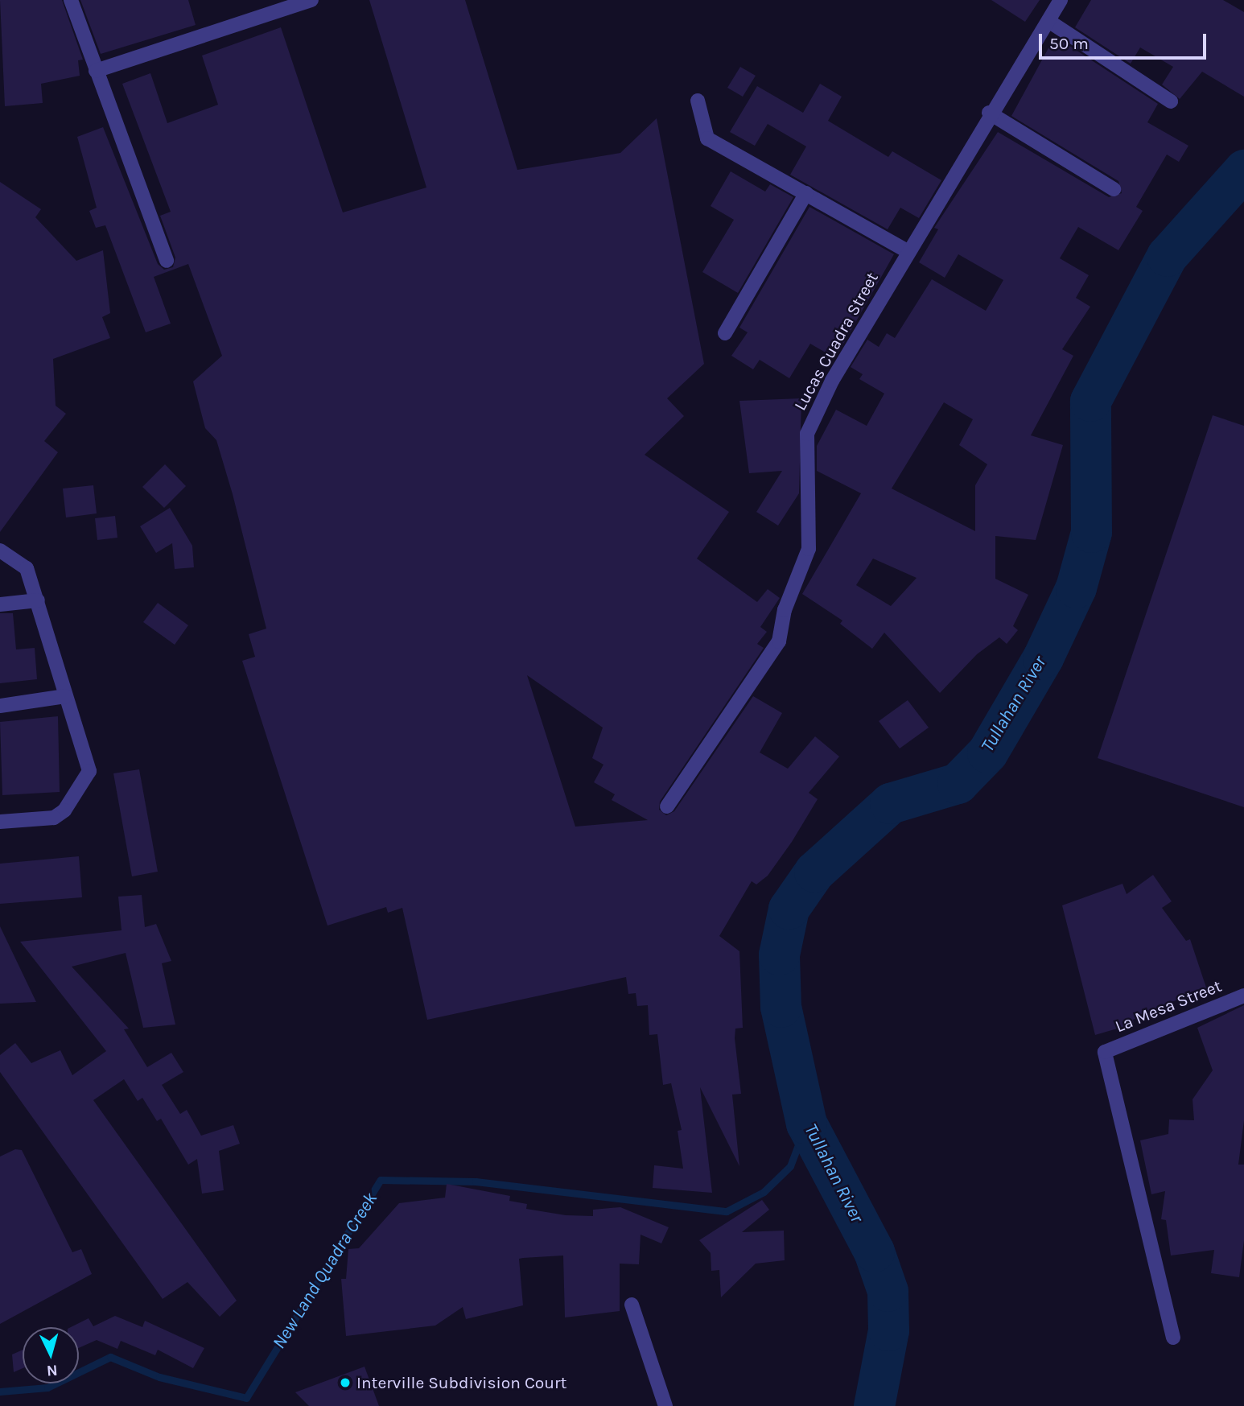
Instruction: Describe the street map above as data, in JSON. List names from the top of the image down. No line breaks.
{"streets":{"street":["Lucas Cuadra Street","La Mesa Street"]},"water":["Tullahan River","New Land Quadra Creek"],"places":["Interville Subdivision Court"],"scale_bar":"50 m","north":"bottom"}
